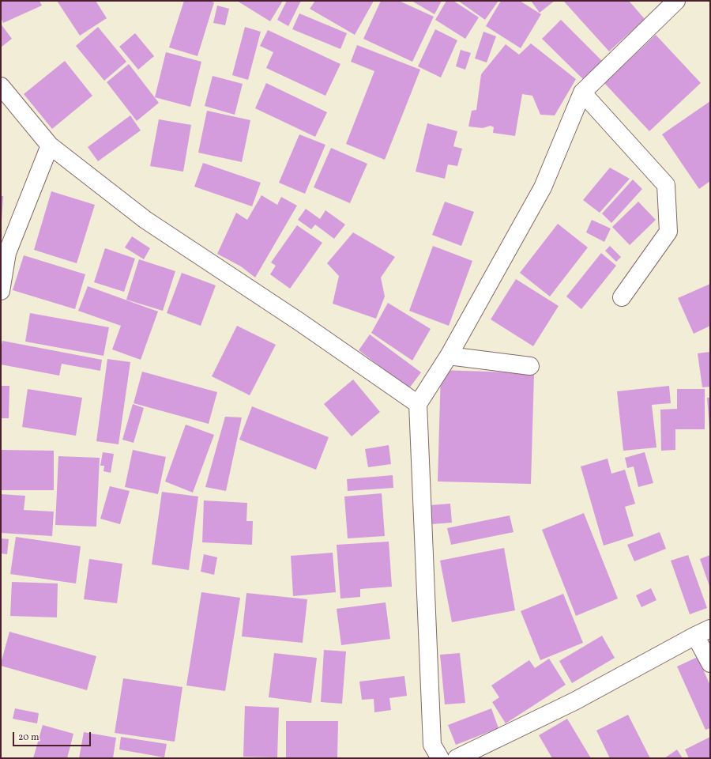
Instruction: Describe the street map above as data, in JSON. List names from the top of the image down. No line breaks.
{"scale_bar":"20 m"}
